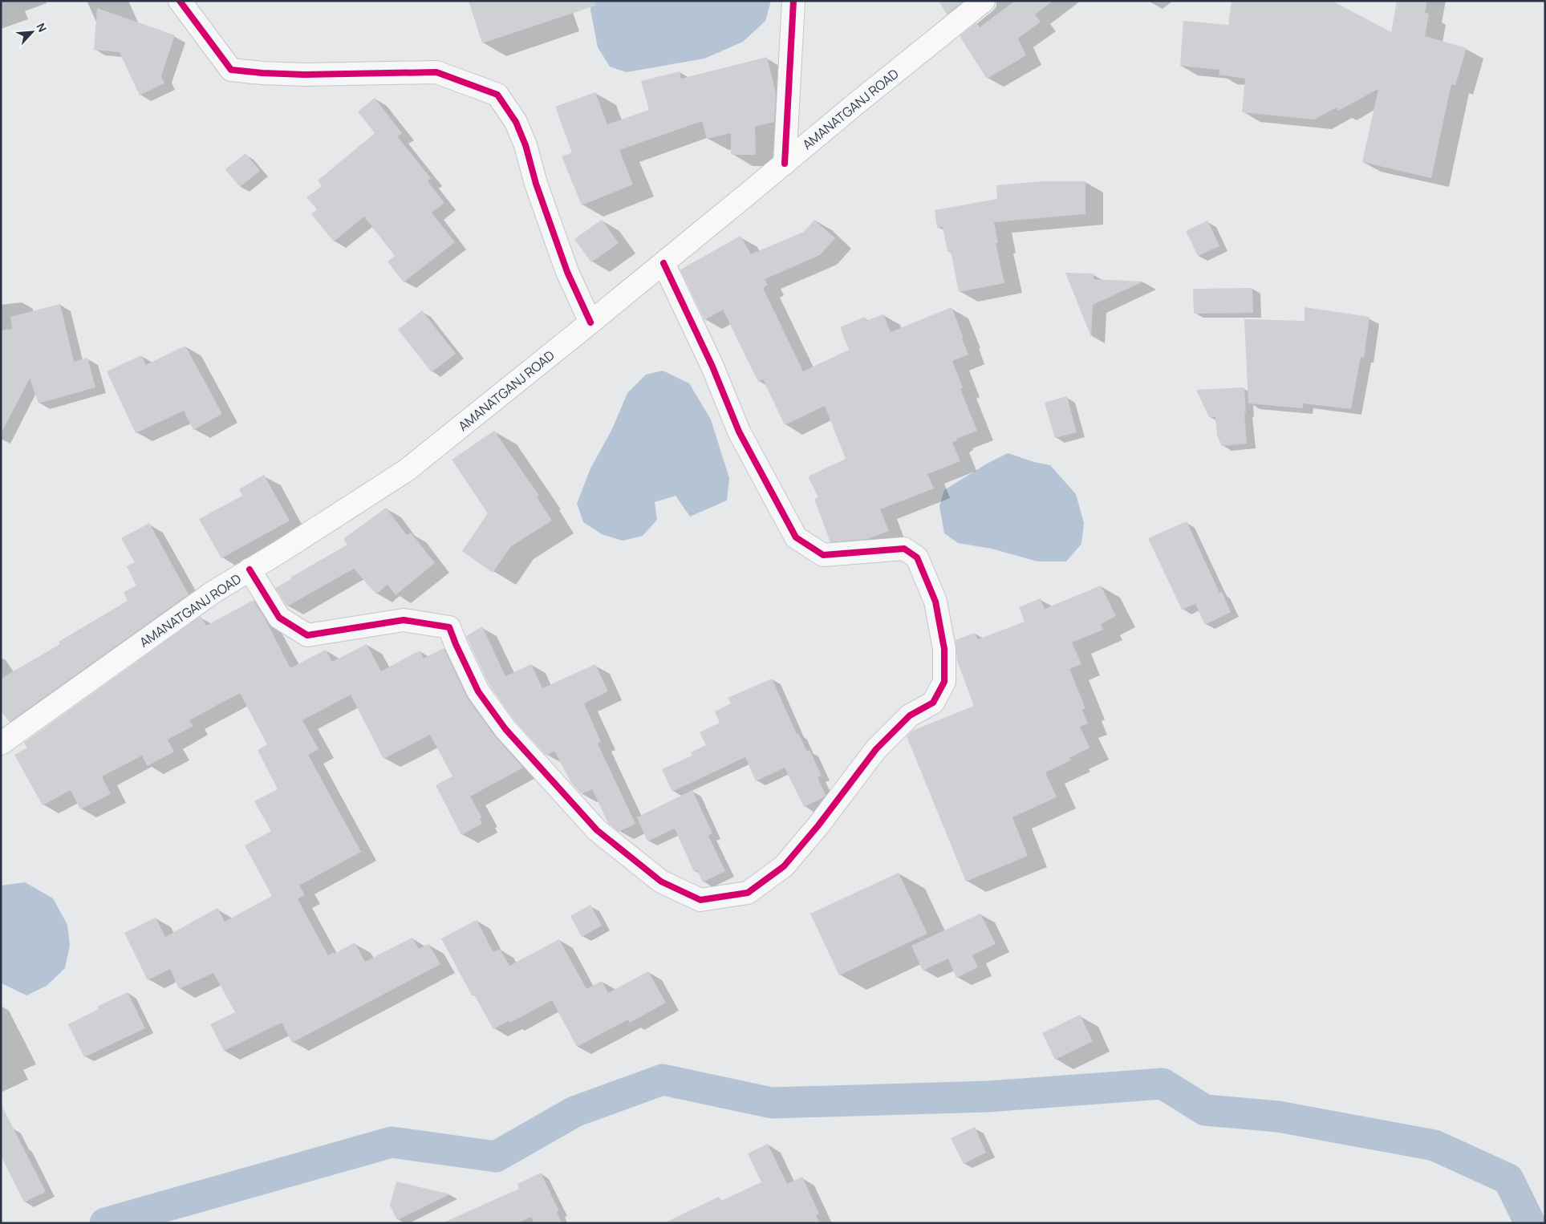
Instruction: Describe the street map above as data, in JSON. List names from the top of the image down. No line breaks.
{"streets":{"main road":["AMANATGANJ ROAD"]},"north":"top right"}
